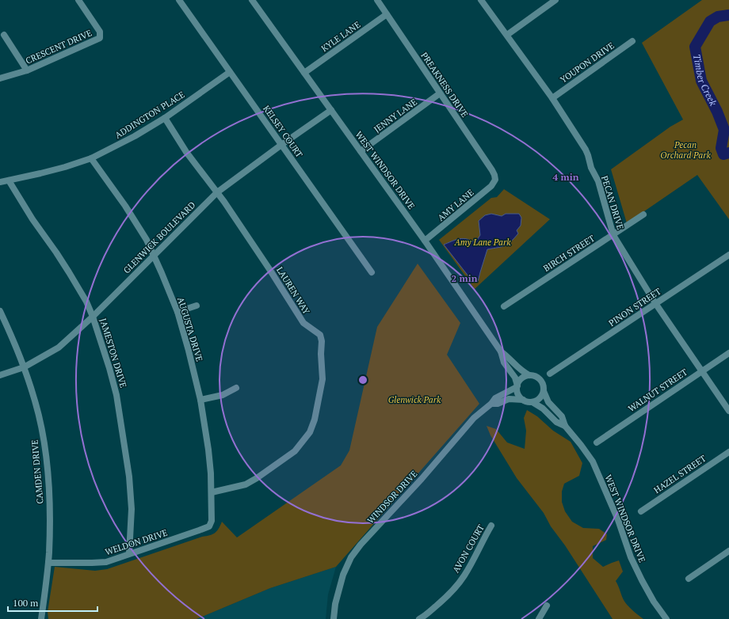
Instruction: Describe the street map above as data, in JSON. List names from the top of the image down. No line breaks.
{"streets":{"street":["KYLE LANE","CRESCENT DRIVE","YOUPON DRIVE","PREAKNESS DRIVE","ADDINGTON PLACE","JENNY LANE","KELSEY COURT","WEST WINDSOR DRIVE","PECAN DRIVE","AMY LANE","GLENWICK BOULEVARD","BIRCH STREET","LAUREN WAY","PINON STREET","AUGUSTA DRIVE","JAMESTON DRIVE","WALNUT STREET","CAMDEN DRIVE","HAZEL STREET","WINDSOR DRIVE","WELDON DRIVE","AVON COURT"]},"crossings":[["KYLE LANE","PREAKNESS DRIVE"],["KYLE LANE","WEST WINDSOR DRIVE"],["YOUPON DRIVE","PECAN DRIVE"],["PREAKNESS DRIVE","JENNY LANE"],["PREAKNESS DRIVE","AMY LANE"],["ADDINGTON PLACE","KELSEY COURT"],["ADDINGTON PLACE","LAUREN WAY"],["ADDINGTON PLACE","AUGUSTA DRIVE"],["ADDINGTON PLACE","JAMESTON DRIVE"],["JENNY LANE","WEST WINDSOR DRIVE"],["KELSEY COURT","GLENWICK BOULEVARD"],["WEST WINDSOR DRIVE","AMY LANE"],["WEST WINDSOR DRIVE","GLENWICK BOULEVARD"],["WEST WINDSOR DRIVE","WINDSOR DRIVE"],["PECAN DRIVE","BIRCH STREET"],["PECAN DRIVE","PINON STREET"],["PECAN DRIVE","WALNUT STREET"],["GLENWICK BOULEVARD","LAUREN WAY"],["GLENWICK BOULEVARD","AUGUSTA DRIVE"],["GLENWICK BOULEVARD","JAMESTON DRIVE"],["GLENWICK BOULEVARD","CAMDEN DRIVE"],["LAUREN WAY","AUGUSTA DRIVE"],["AUGUSTA DRIVE","WELDON DRIVE"],["JAMESTON DRIVE","WELDON DRIVE"],["CAMDEN DRIVE","WELDON DRIVE"]],"water":["Timber Creek"],"parks":["Pecan Orchard Park","Amy Lane Park","Glenwick Park"],"scale_bar":"100 m","rings":["4 min","2 min"]}
